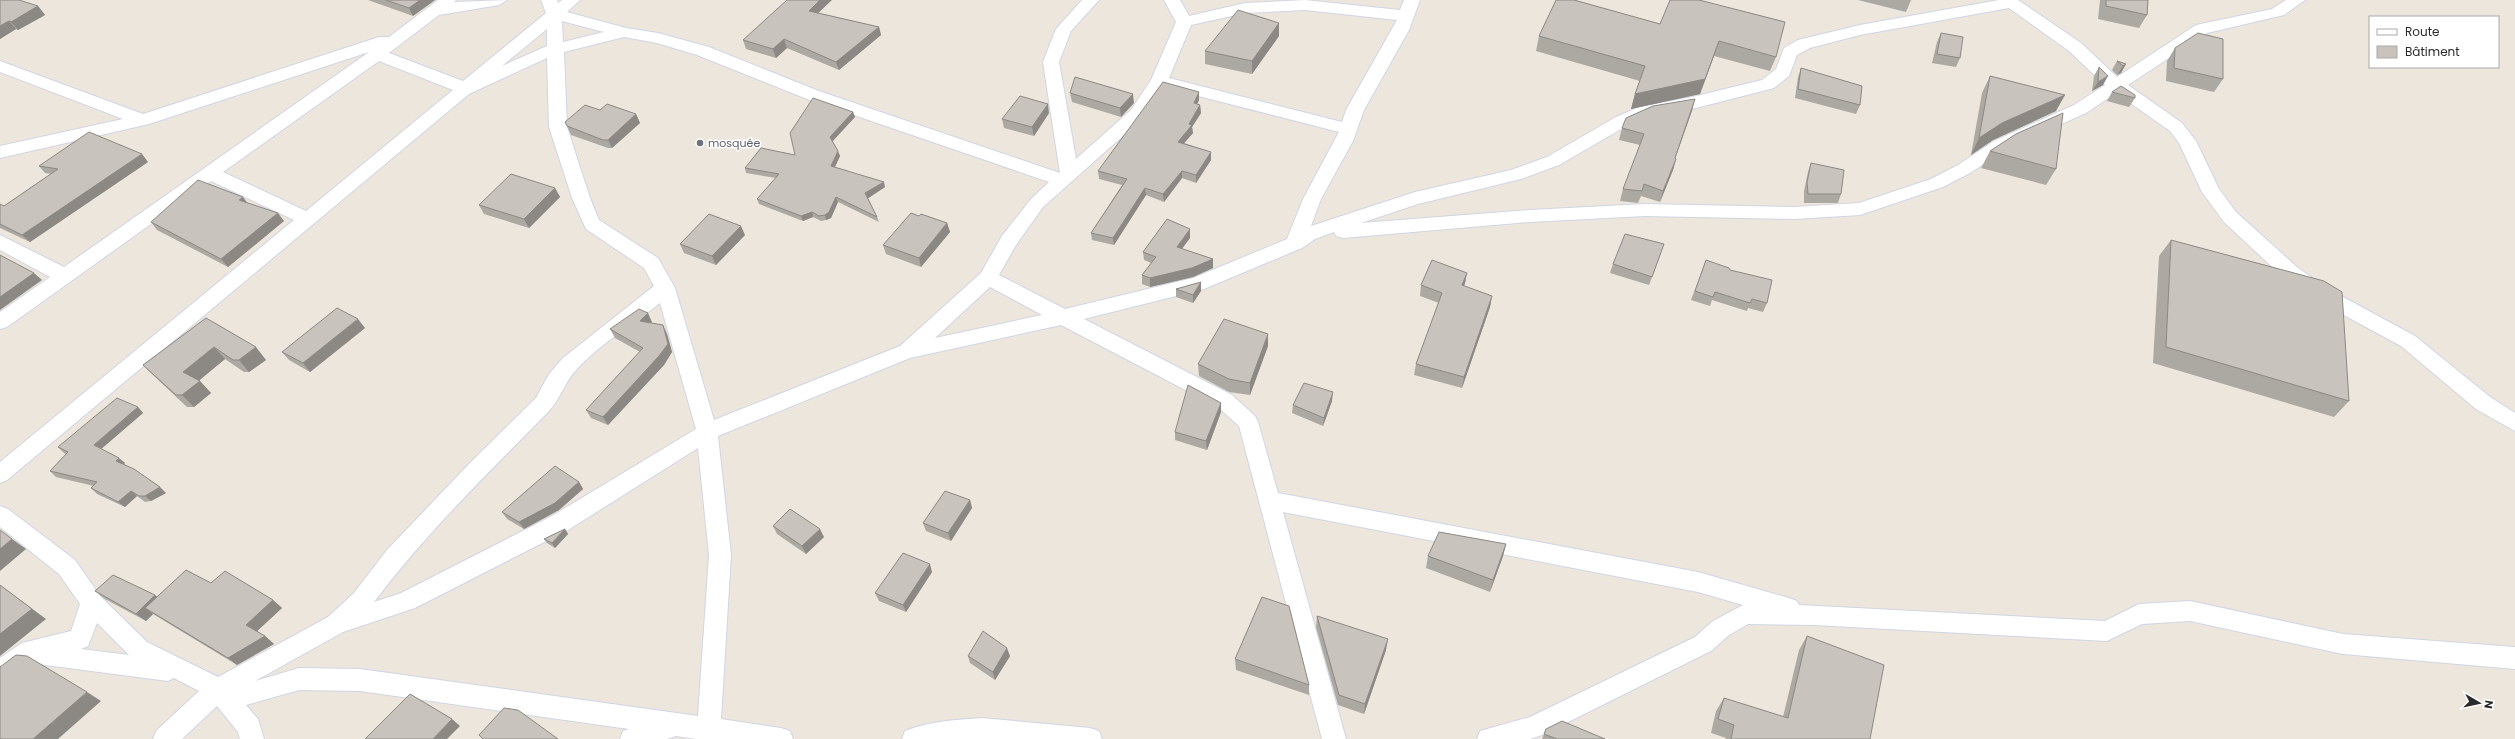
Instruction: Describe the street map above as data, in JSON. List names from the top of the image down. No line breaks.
{"places":["mosquée"],"legend":["Route","Bâtiment"],"north":"right"}
